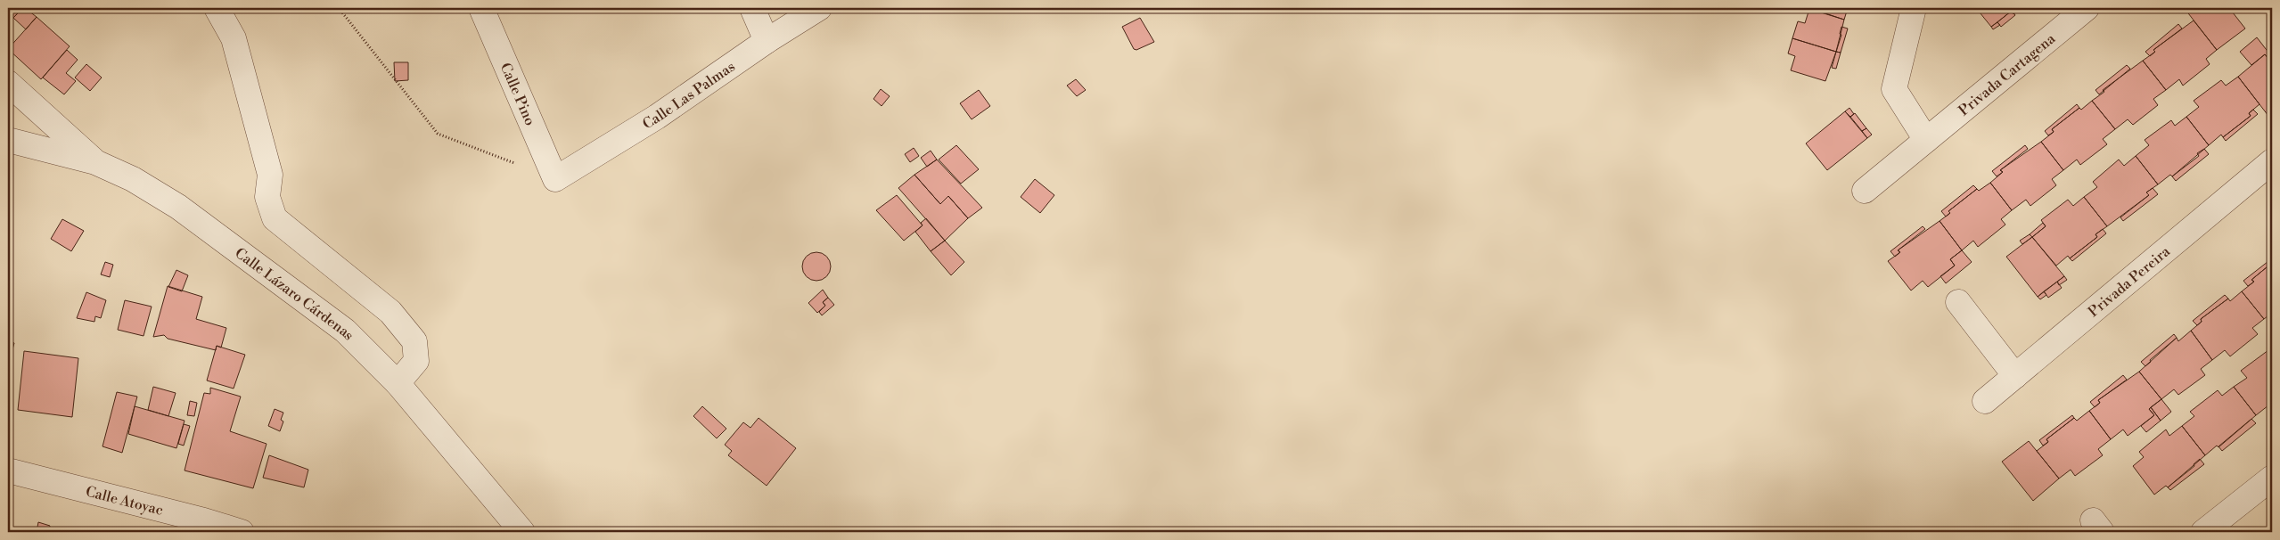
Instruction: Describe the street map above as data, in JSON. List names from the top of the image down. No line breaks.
{"streets":{"street":["Privada Cartagena","Calle Pino","Calle Las Palmas","Privada Pereira","Calle Lázaro Cárdenas","Calle Atoyac"]},"crossings":[["Calle Pino","Calle Las Palmas"]]}
